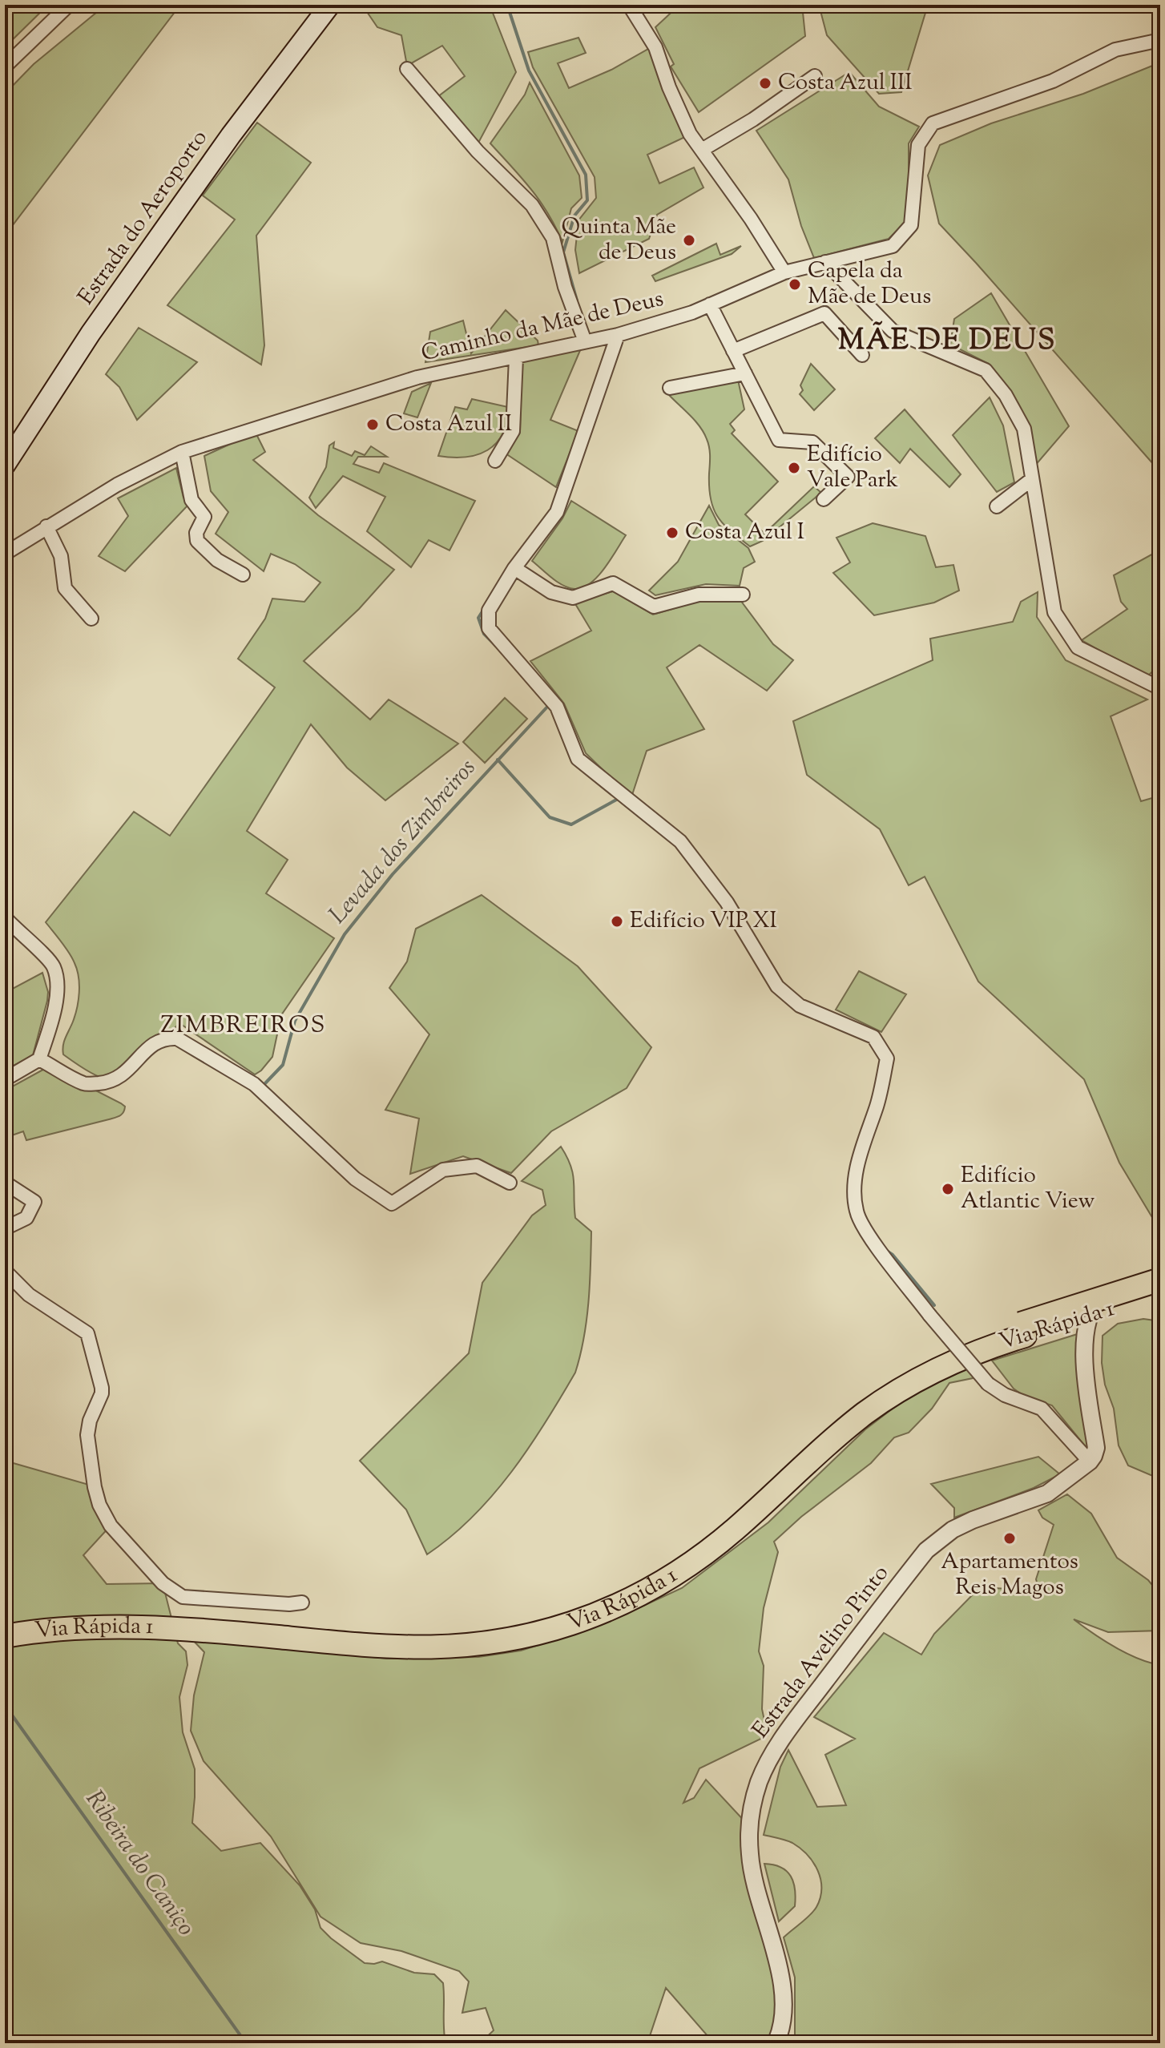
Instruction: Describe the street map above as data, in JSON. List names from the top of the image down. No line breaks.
{"streets":{"highway":["Via Rápida 1"],"main road":["Estrada do Aeroporto"],"street":["Caminho da Mãe de Deus","Estrada Avelino Pinto"]},"districts":["MÃE DE DEUS","ZIMBREIROS"],"water":["Levada dos Zimbreiros","Ribeira do Caniço"],"places":["Costa Azul III","Quinta Mãe de Deus","Capela da Mãe de Deus","Costa Azul II","Edifício Vale Park","Costa Azul I","Edifício VIP XI","Edifício Atlantic View","Apartamentos Reis Magos"]}
